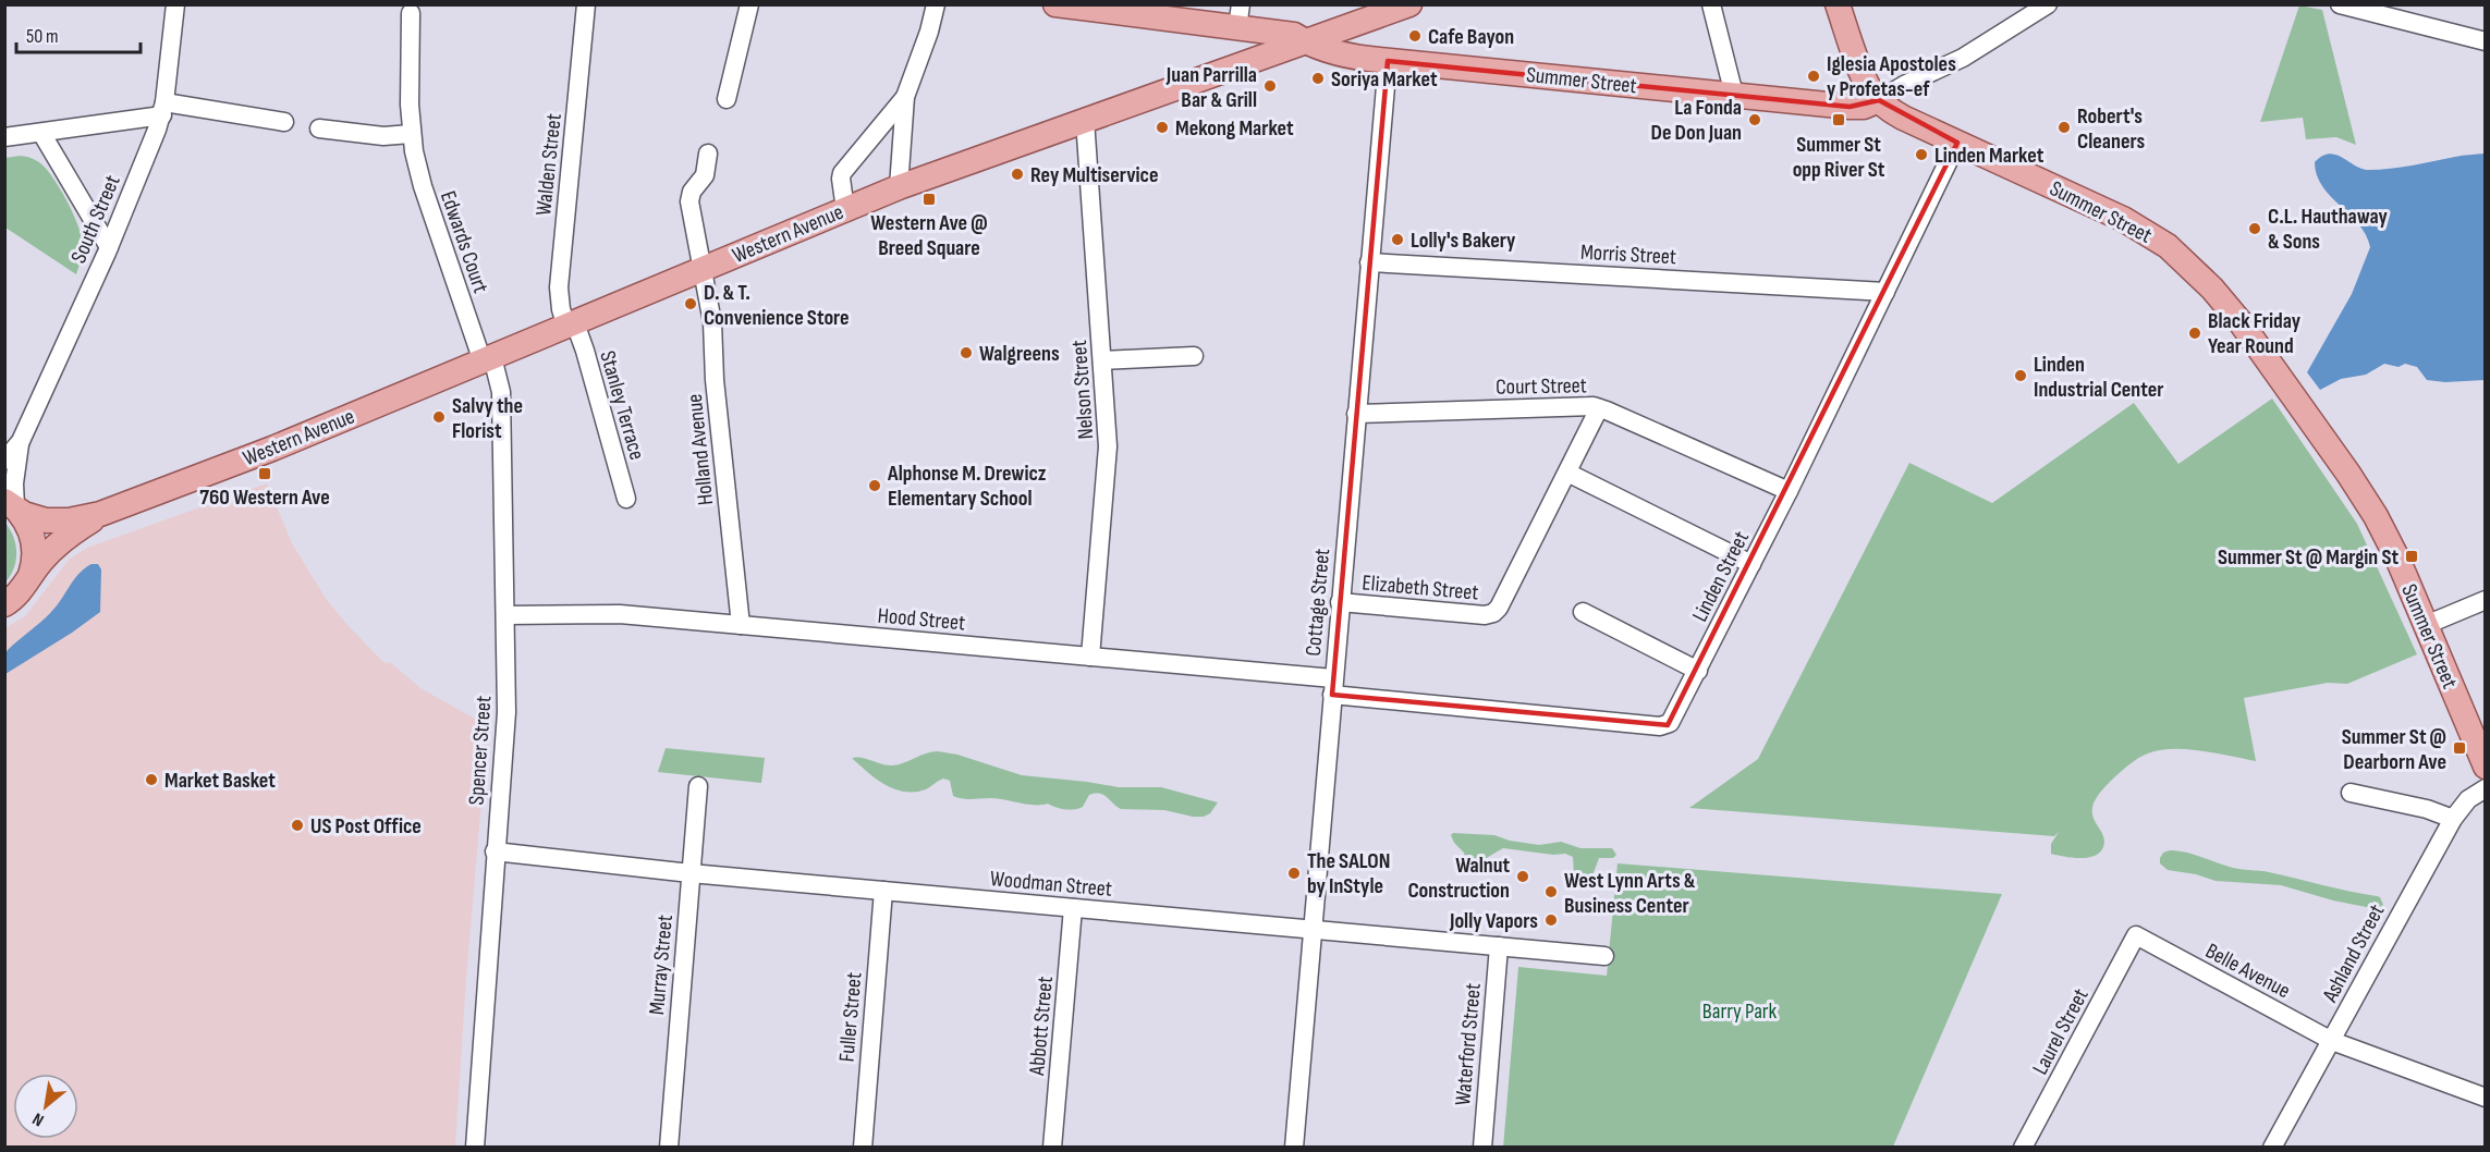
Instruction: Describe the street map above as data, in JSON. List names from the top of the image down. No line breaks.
{"streets":{"main road":["Summer Street","Western Avenue"],"street":["Walden Street","South Street","Edwards Court","Morris Street","Court Street","Nelson Street","Stanley Terrace","Holland Avenue","Linden Street","Elizabeth Street","Cottage Street","Hood Street","Spencer Street","Woodman Street","Ashland Street","Murray Street","Belle Avenue","Fuller Street","Abbott Street","Laurel Street","Waterford Street"]},"crossings":[["Summer Street","Western Avenue"],["Summer Street","Linden Street"],["Summer Street","Cottage Street"],["Walden Street","Western Avenue"],["Walden Street","Stanley Terrace"],["South Street","Western Avenue"],["Western Avenue","Edwards Court"],["Western Avenue","Nelson Street"],["Western Avenue","Stanley Terrace"],["Western Avenue","Holland Avenue"],["Western Avenue","Spencer Street"],["Edwards Court","Spencer Street"],["Morris Street","Linden Street"],["Morris Street","Cottage Street"],["Court Street","Linden Street"],["Court Street","Elizabeth Street"],["Court Street","Cottage Street"],["Nelson Street","Hood Street"],["Holland Avenue","Hood Street"],["Linden Street","Cottage Street"],["Linden Street","Hood Street"],["Elizabeth Street","Cottage Street"],["Cottage Street","Hood Street"],["Cottage Street","Woodman Street"],["Hood Street","Spencer Street"],["Spencer Street","Woodman Street"],["Woodman Street","Murray Street"],["Woodman Street","Fuller Street"],["Woodman Street","Abbott Street"],["Woodman Street","Waterford Street"],["Ashland Street","Belle Avenue"],["Belle Avenue","Laurel Street"]],"parks":["Barry Park"],"places":{"other":["Cafe Bayon","Iglesia Apostoles y Profetas-ef","Soriya Market","Juan Parrilla Bar & Grill","La Fonda De Don Juan","Mekong Market","Robert's Cleaners","Linden Market","Rey Multiservice","C.L. Hauthaway & Sons","Lolly's Bakery","D. & T. Convenience Store","Black Friday Year Round","Walgreens","Linden Industrial Center","Salvy the Florist","Alphonse M. Drewicz Elementary School","Market Basket","US Post Office","The SALON by InStyle","Walnut Construction","West Lynn Arts & Business Center","Jolly Vapors"],"transit":["Summer St opp River St","Western Ave @ Breed Square","760 Western Ave","Summer St @ Margin St","Summer St @ Dearborn Ave"]},"scale_bar":"50 m","north":"bottom left"}
